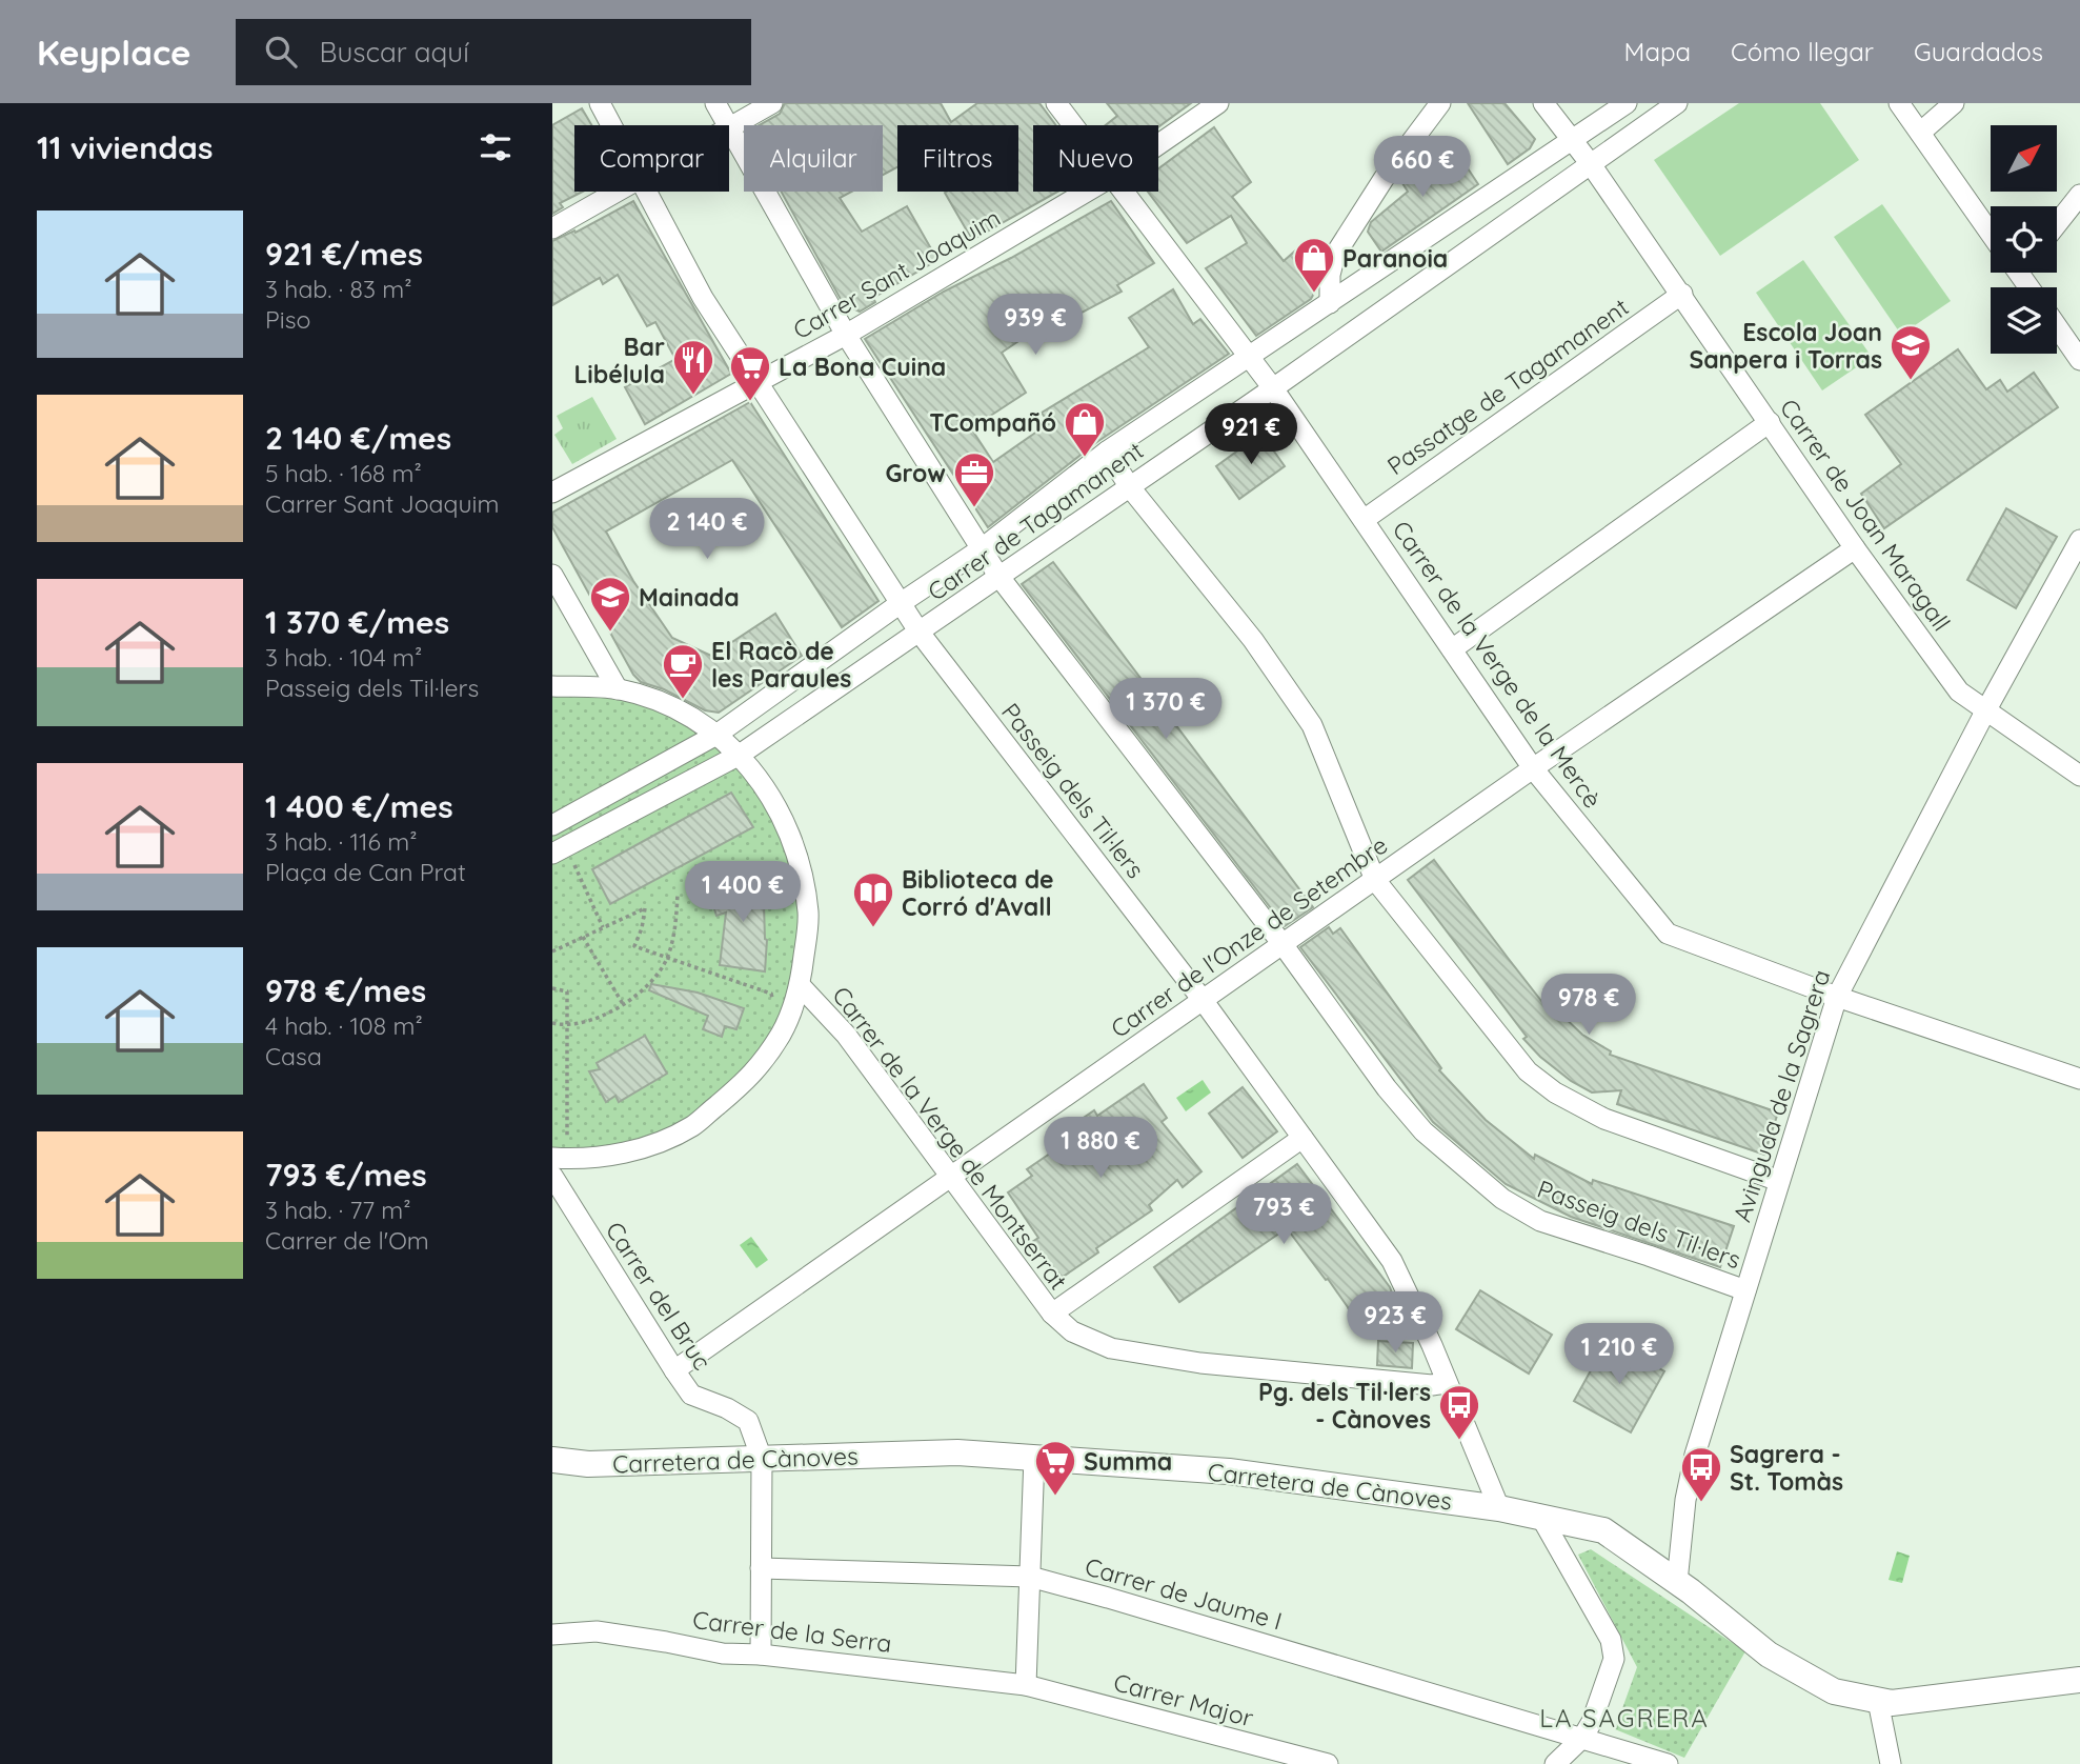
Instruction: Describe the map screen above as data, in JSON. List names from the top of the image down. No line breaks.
{"streets":{"street":["Carrer Sant Joaquim","Passatge de Tagamanent","Carrer de Joan Maragall","Carrer de Tagamanent","Carrer de la Verge de la Mercè","Passeig dels Til·lers","Carrer de l'Onze de Setembre","Avinguda de la Sagrera","Carrer de la Verge de Montserrat","Carrer del Bruc","Carretera de Cànoves","Carrer de Jaume I","Carrer de la Serra","Carrer Major"]},"crossings":[["Carrer Sant Joaquim","Passeig dels Til·lers"],["Passatge de Tagamanent","Carrer de Joan Maragall"],["Passatge de Tagamanent","Carrer de la Verge de la Mercè"],["Carrer de Joan Maragall","Carrer de Tagamanent"],["Carrer de Joan Maragall","Carrer de l'Onze de Setembre"],["Carrer de Joan Maragall","Avinguda de la Sagrera"],["Carrer de Tagamanent","Carrer de la Verge de la Mercè"],["Carrer de Tagamanent","Passeig dels Til·lers"],["Carrer de la Verge de la Mercè","Carrer de l'Onze de Setembre"],["Carrer de la Verge de la Mercè","Avinguda de la Sagrera"],["Passeig dels Til·lers","Carrer de l'Onze de Setembre"],["Passeig dels Til·lers","Avinguda de la Sagrera"],["Passeig dels Til·lers","Carrer de la Verge de Montserrat"],["Passeig dels Til·lers","Carretera de Cànoves"],["Carrer de l'Onze de Setembre","Carrer de la Verge de Montserrat"],["Carrer de l'Onze de Setembre","Carrer del Bruc"],["Avinguda de la Sagrera","Carretera de Cànoves"],["Carrer del Bruc","Carretera de Cànoves"],["Carrer del Bruc","Carrer de Jaume I"],["Carrer del Bruc","Carrer de la Serra"],["Carrer de la Serra","Carrer Major"]],"districts":["LA SAGRERA"],"places":{"shop":["Paranoia","TCompañó"],"school or university":["Escola Joan Sanpera i Torras","Mainada"],"restaurant":["Bar Libélula"],"supermarket":["La Bona Cuina","Summa"],"office":["Grow"],"cafe":["El Racò de les Paraules"],"library":["Biblioteca de Corró d'Avall"],"bus stop":["Pg. dels Til·lers - Cànoves","Sagrera - St. Tomàs"]},"north":"top right","page":{"header":"Keyplace","search":"Buscar aquí","nav":["Mapa","Cómo llegar","Guardados"],"heading":"11 viviendas","chip":["Comprar","Alquilar","Filtros","Nuevo"],"price":["660 €","939 €","921 €","2 140 €","1 370 €","1 400 €","978 €","1 880 €","793 €","923 €","1 210 €"],"list":[{"name":"921 €/mes","note":"3 hab. · 83 m² · Piso"},{"name":"2 140 €/mes","note":"5 hab. · 168 m² · Carrer Sant Joaquim"},{"name":"1 370 €/mes","note":"3 hab. · 104 m² · Passeig dels Til·lers"},{"name":"1 400 €/mes","note":"3 hab. · 116 m² · Plaça de Can Prat"},{"name":"978 €/mes","note":"4 hab. · 108 m² · Casa"},{"name":"793 €/mes","note":"3 hab. · 77 m² · Carrer de l'Om"}]}}
